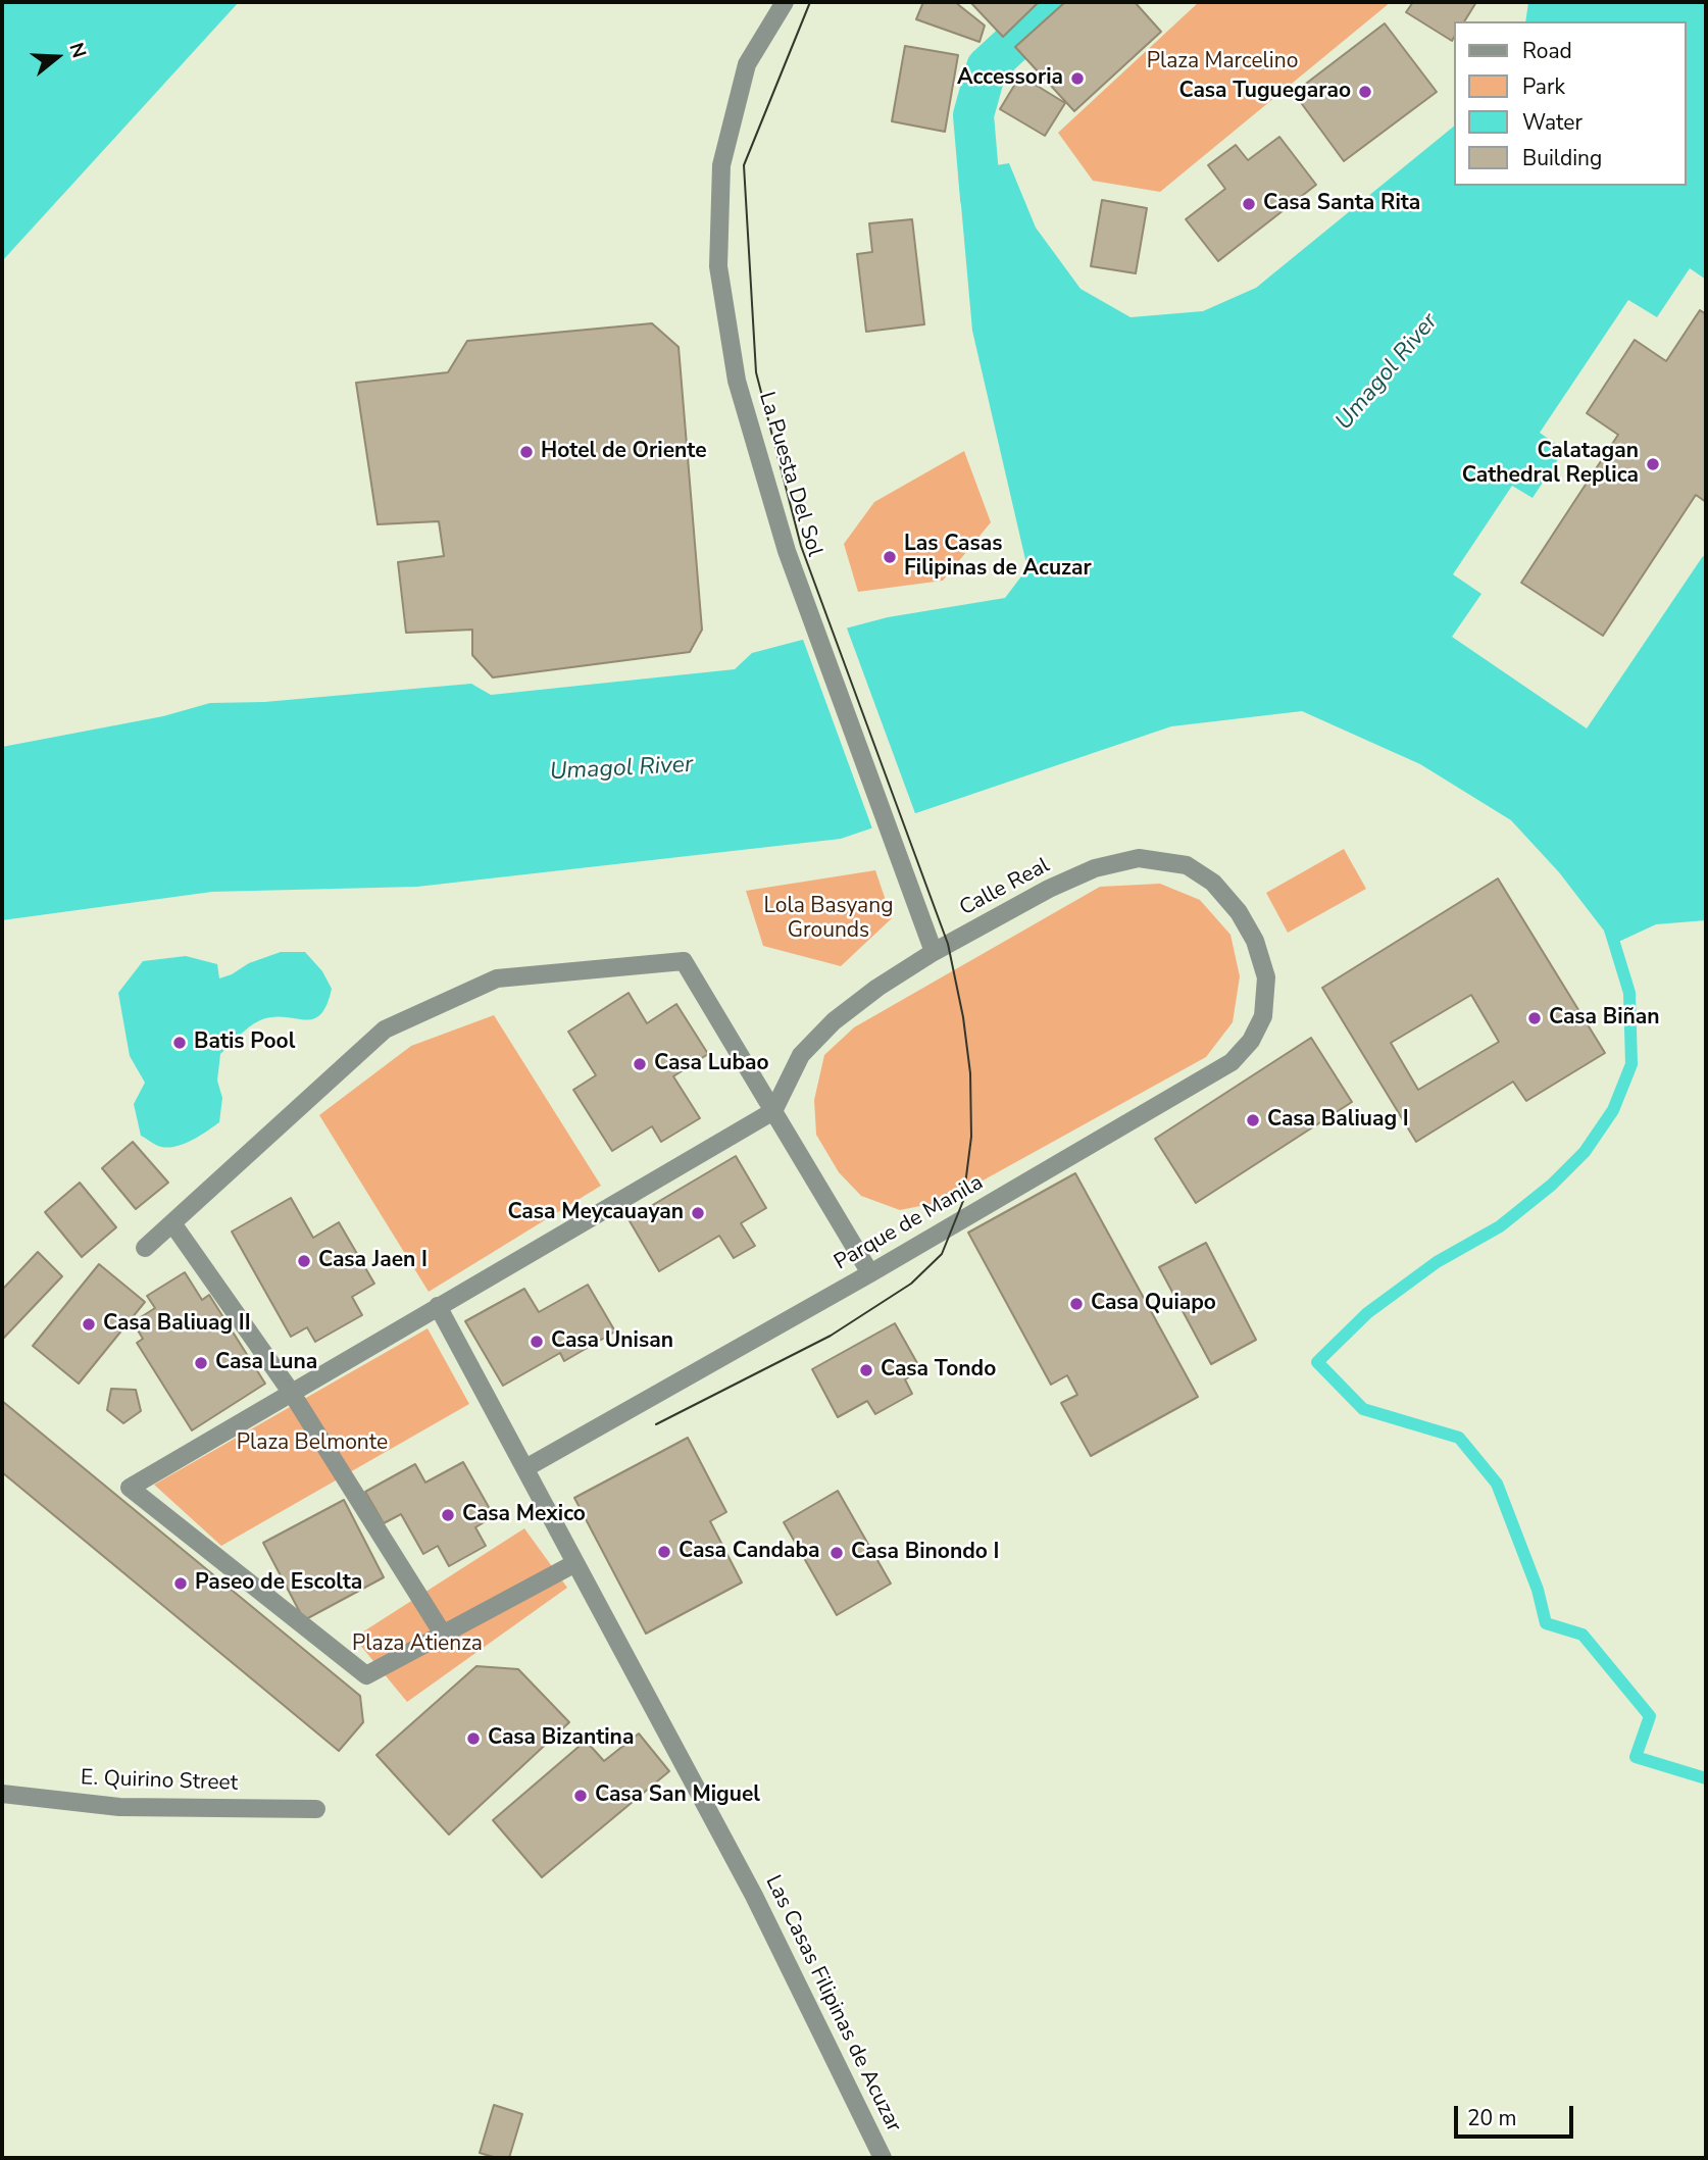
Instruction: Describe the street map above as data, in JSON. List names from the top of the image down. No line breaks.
{"streets":{"street":["La Puesta Del Sol","Calle Real","Parque de Manila","E. Quirino Street","Las Casas Filipinas de Acuzar"]},"crossings":[["La Puesta Del Sol","Calle Real"],["Calle Real","Parque de Manila"],["Parque de Manila","Las Casas Filipinas de Acuzar"]],"water":["Umagol River"],"parks":["Plaza Marcelino","Lola Basyang Grounds","Plaza Belmonte","Plaza Atienza"],"places":["Accessoria","Casa Tuguegarao","Casa Santa Rita","Hotel de Oriente","Calatagan Cathedral Replica","Las Casas Filipinas de Acuzar","Casa Biñan","Batis Pool","Casa Lubao","Casa Baliuag I","Casa Meycauayan","Casa Jaen I","Casa Quiapo","Casa Baliuag II","Casa Unisan","Casa Luna","Casa Tondo","Casa Mexico","Casa Candaba","Casa Binondo I","Paseo de Escolta","Casa Bizantina","Casa San Miguel"],"legend":["Road","Park","Water","Building"],"scale_bar":"20 m","north":"right"}
